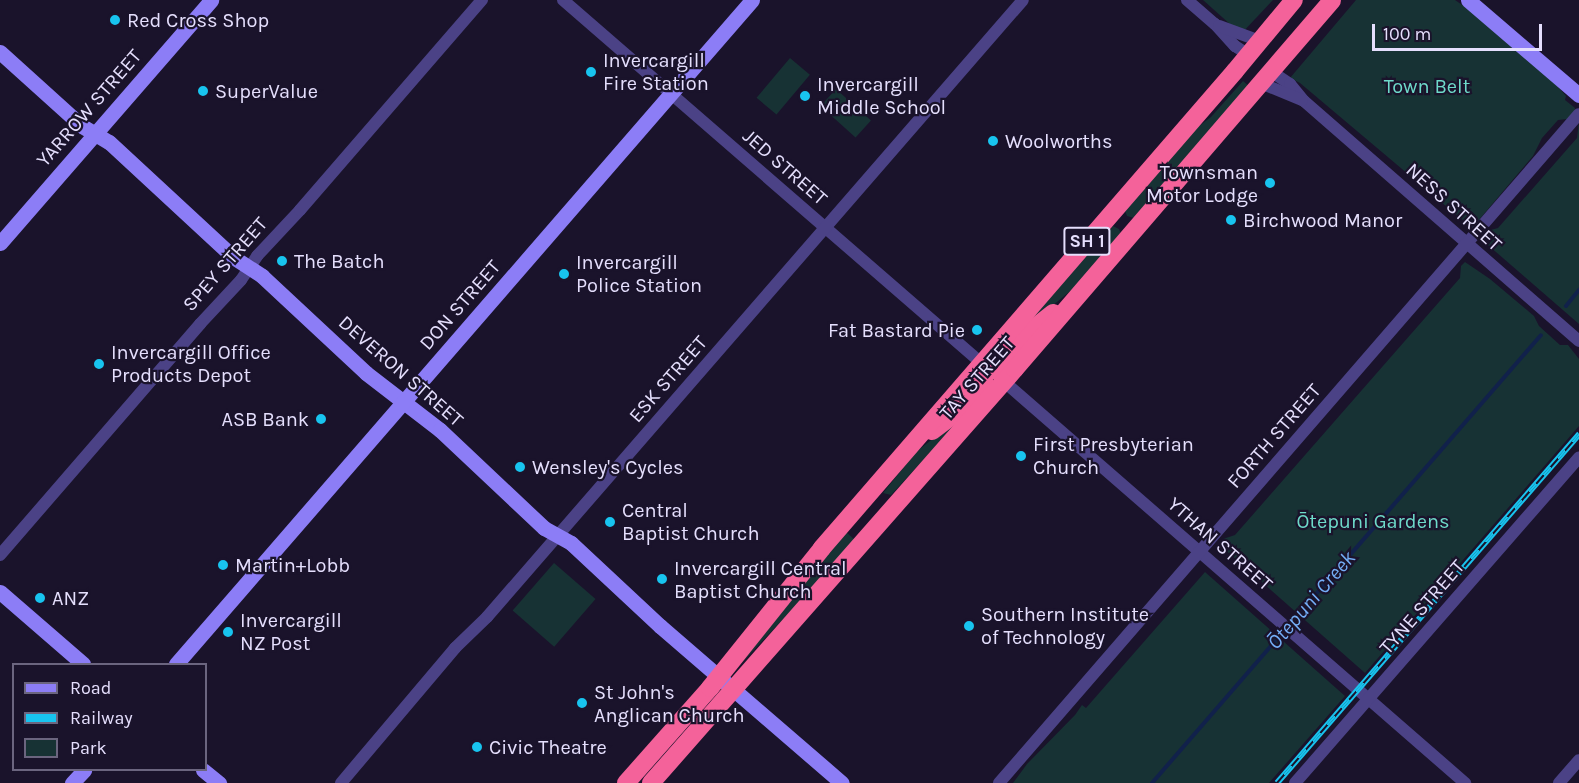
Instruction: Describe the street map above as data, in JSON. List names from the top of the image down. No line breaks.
{"streets":{"highway":["SH 1","TAY STREET"],"street":["YARROW STREET","JED STREET","NESS STREET","SPEY STREET","DON STREET","DEVERON STREET","ESK STREET","FORTH STREET","YTHAN STREET","TYNE STREET"]},"crossings":[["YARROW STREET","DEVERON STREET"],["JED STREET","DON STREET"],["JED STREET","TAY STREET"],["JED STREET","ESK STREET"],["JED STREET","YTHAN STREET"],["NESS STREET","TAY STREET"],["NESS STREET","FORTH STREET"],["SPEY STREET","DEVERON STREET"],["DON STREET","DEVERON STREET"],["DEVERON STREET","TAY STREET"],["DEVERON STREET","ESK STREET"],["TAY STREET","YTHAN STREET"],["FORTH STREET","YTHAN STREET"],["YTHAN STREET","TYNE STREET"]],"water":["Ōtepuni Creek"],"parks":["Town Belt","Ōtepuni Gardens"],"places":["Red Cross Shop","Invercargill Fire Station","SuperValue","Invercargill Middle School","Woolworths","Townsman Motor Lodge","Birchwood Manor","The Batch","Invercargill Police Station","Fat Bastard Pie","Invercargill Office Products Depot","ASB Bank","First Presbyterian Church","Wensley's Cycles","Central Baptist Church","Martin+Lobb","Invercargill Central Baptist Church","ANZ","Southern Institute of Technology","Invercargill NZ Post","St John's Anglican Church","Civic Theatre"],"legend":["Road","Railway","Park"],"scale_bar":"100 m"}
